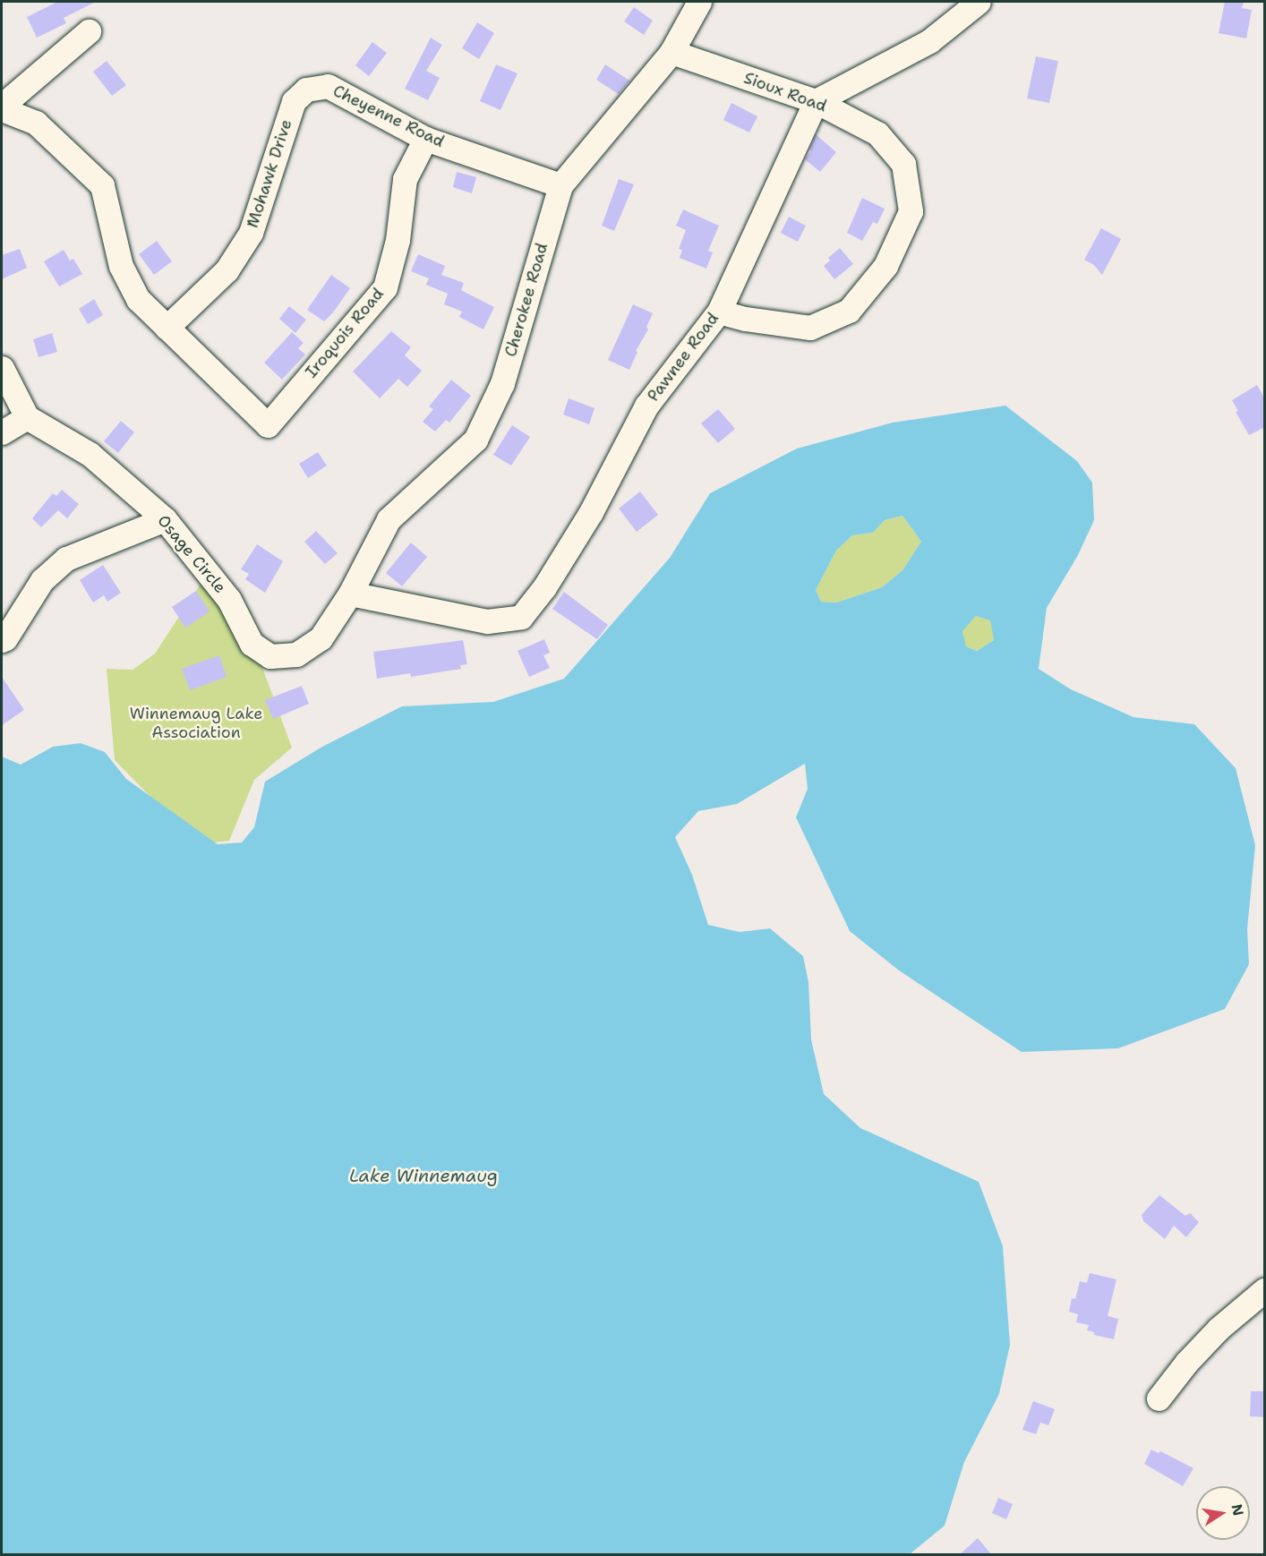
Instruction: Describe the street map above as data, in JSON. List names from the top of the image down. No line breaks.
{"streets":{"street":["Sioux Road","Cheyenne Road","Mohawk Drive","Cherokee Road","Iroquois Road","Pawnee Road","Osage Circle"]},"crossings":[["Sioux Road","Cherokee Road"],["Sioux Road","Pawnee Road"],["Cheyenne Road","Mohawk Drive"],["Cheyenne Road","Cherokee Road"],["Cheyenne Road","Iroquois Road"],["Mohawk Drive","Iroquois Road"],["Cherokee Road","Pawnee Road"],["Cherokee Road","Osage Circle"],["Pawnee Road","Osage Circle"]],"water":["Lake Winnemaug"],"parks":["Winnemaug Lake Association"],"north":"right"}
